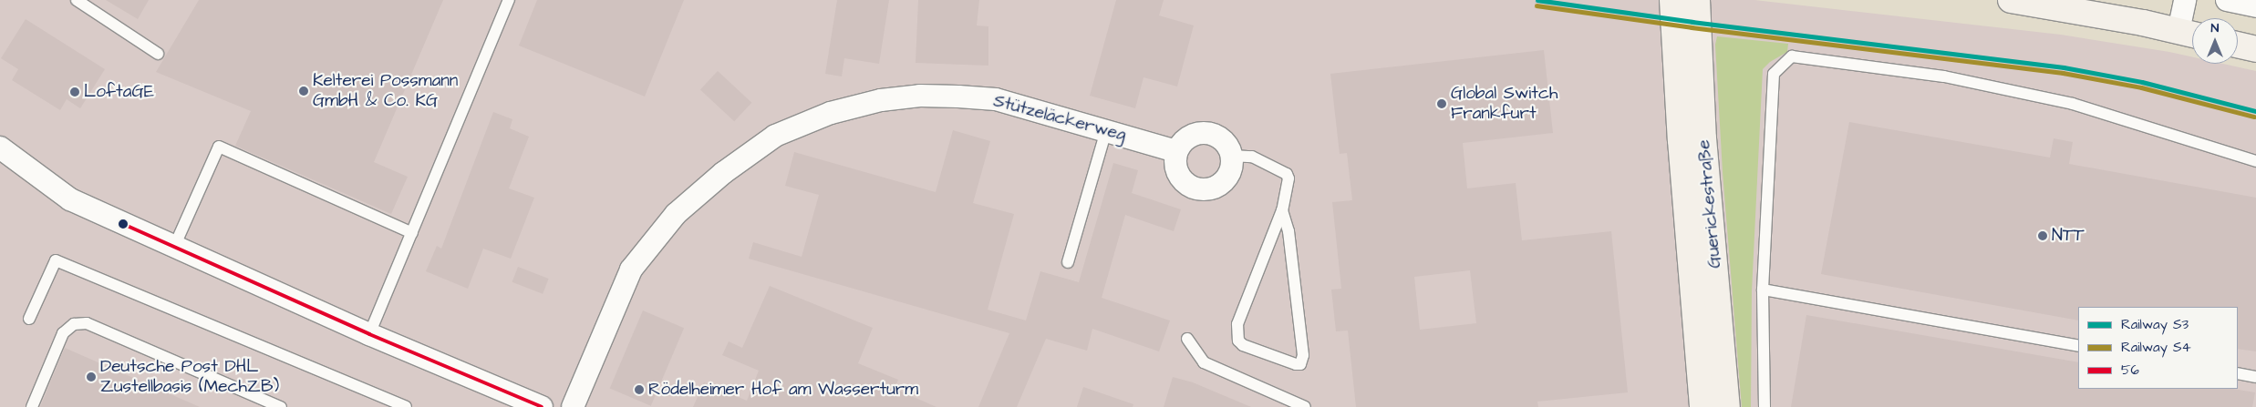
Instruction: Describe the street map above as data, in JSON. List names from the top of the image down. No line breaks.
{"streets":{"main road":["Guerickestraße"],"street":["Stützeläckerweg"]},"places":["Kelterei Possmann GmbH & Co. KG","LoftaGE","Global Switch Frankfurt","NTT","Deutsche Post DHL Zustellbasis (MechZB)","Rödelheimer Hof am Wasserturm"],"lines":["rail line S3","rail line S4","transit line 56"],"legend":["Railway S3","Railway S4","56"],"north":"top"}
